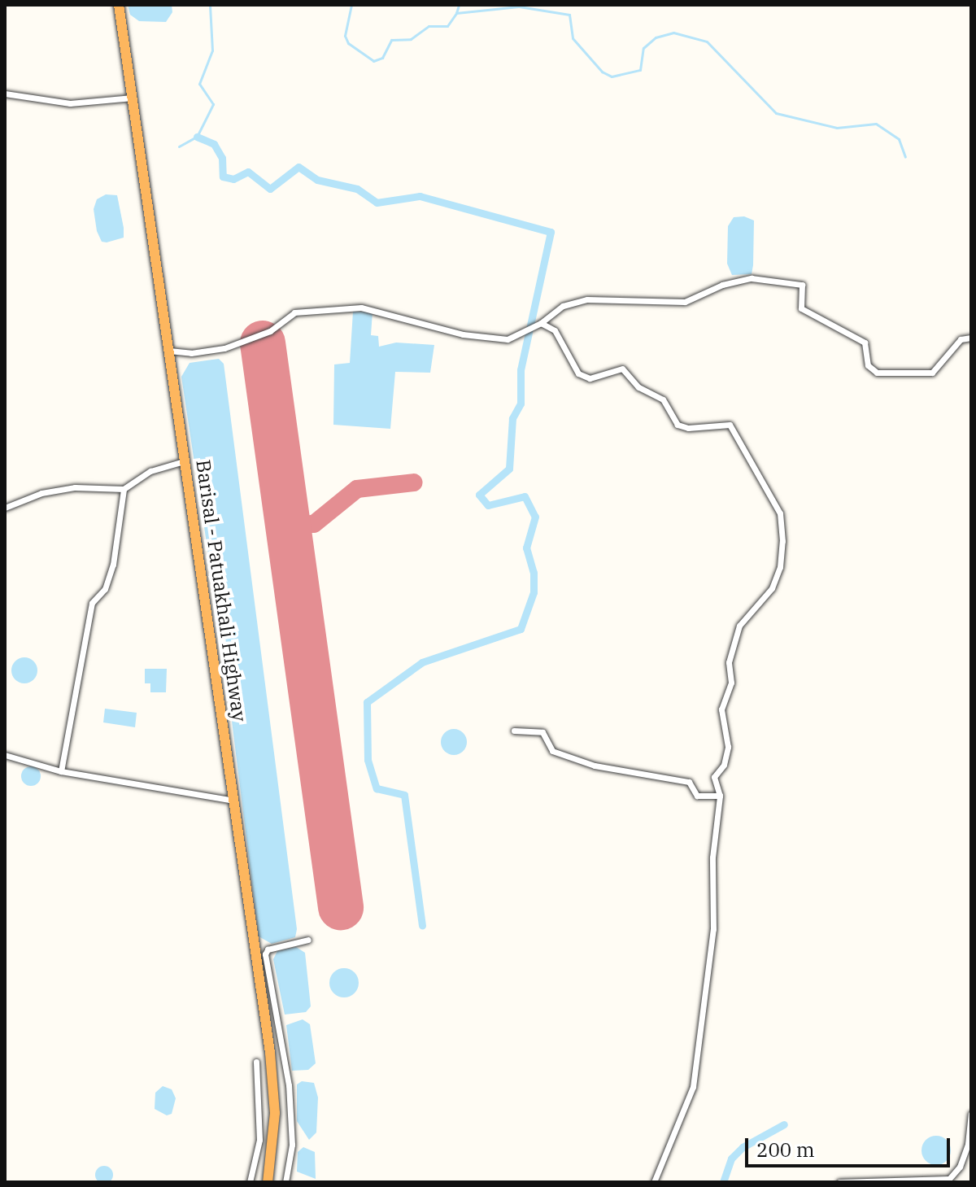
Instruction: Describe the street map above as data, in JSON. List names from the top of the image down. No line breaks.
{"streets":{"highway":["Barisal - Patuakhali Highway"]},"scale_bar":"200 m"}
